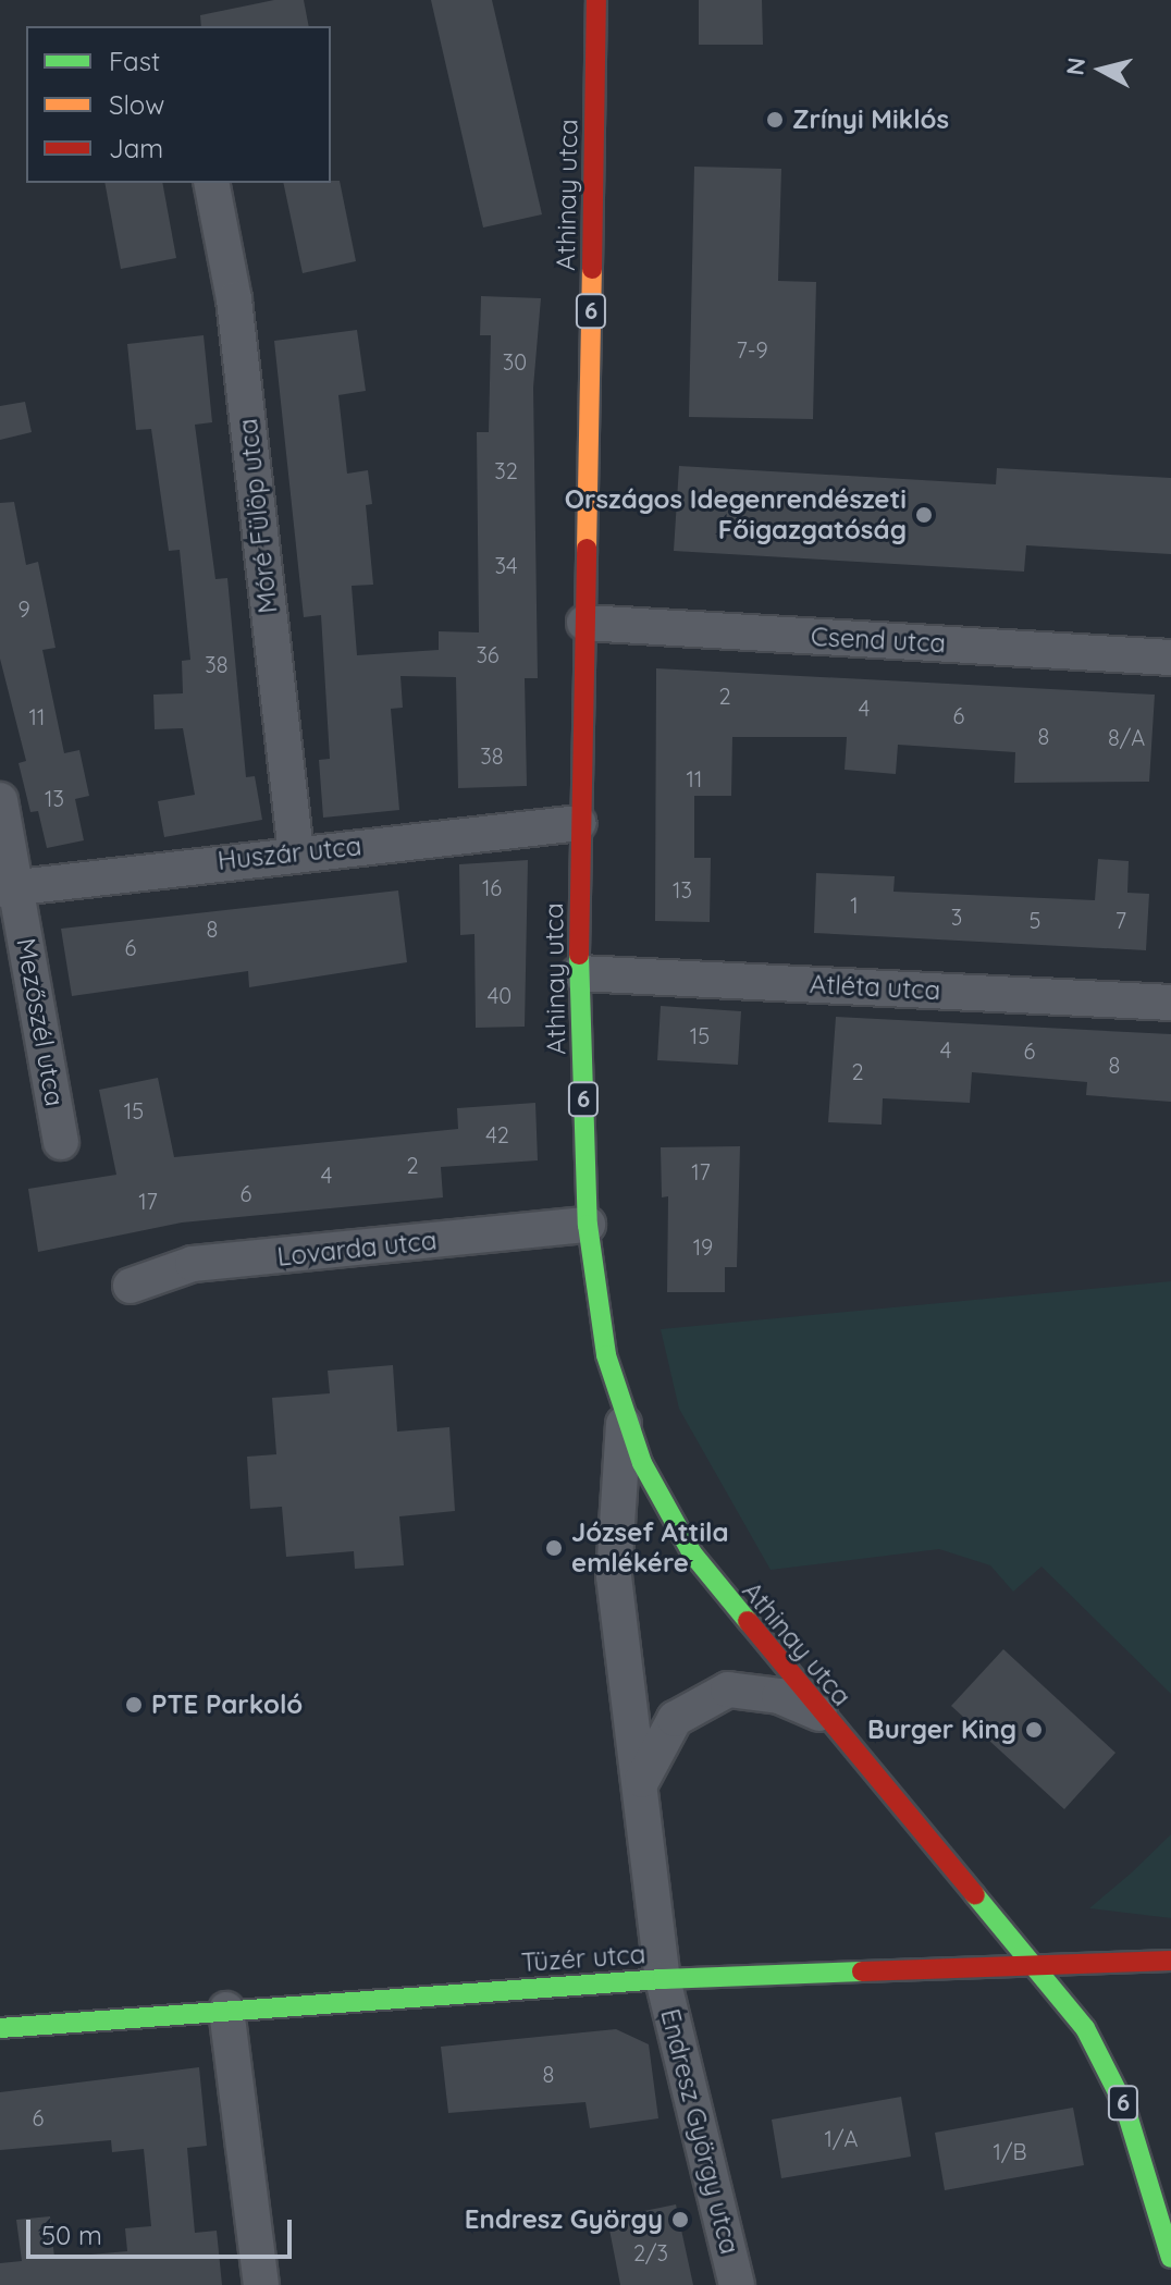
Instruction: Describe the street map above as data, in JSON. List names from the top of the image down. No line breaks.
{"streets":{"main road":["Athinay utca","6","Tüzér utca"],"street":["Móré Fülöp utca","Csend utca","Huszár utca","Atléta utca","Mezőszél utca","Lovarda utca","Endresz György utca"]},"crossings":[["Athinay utca","6"],["Athinay utca","Csend utca"],["Athinay utca","Huszár utca"],["Athinay utca","Atléta utca"],["Athinay utca","Lovarda utca"],["Athinay utca","Tüzér utca"],["Athinay utca","Endresz György utca"],["6","Tüzér utca"],["Móré Fülöp utca","Huszár utca"],["Huszár utca","Mezőszél utca"],["Tüzér utca","Endresz György utca"]],"places":["Zrínyi Miklós","Országos Idegenrendészeti Főigazgatóság","József Attila emlékére","PTE Parkoló","Burger King","Endresz György"],"house_numbers":["7-9","30","32","34","9","36","38","2","4","6","11","8","8/A","38","11","13","16","13","1","3","5","7","8","6","40","15","4","6","8","2","15","42","2","17","4","6","17","19","8","6","1/A","1/B","2/3"],"legend":["Fast","Slow","Jam"],"scale_bar":"50 m","north":"left"}
